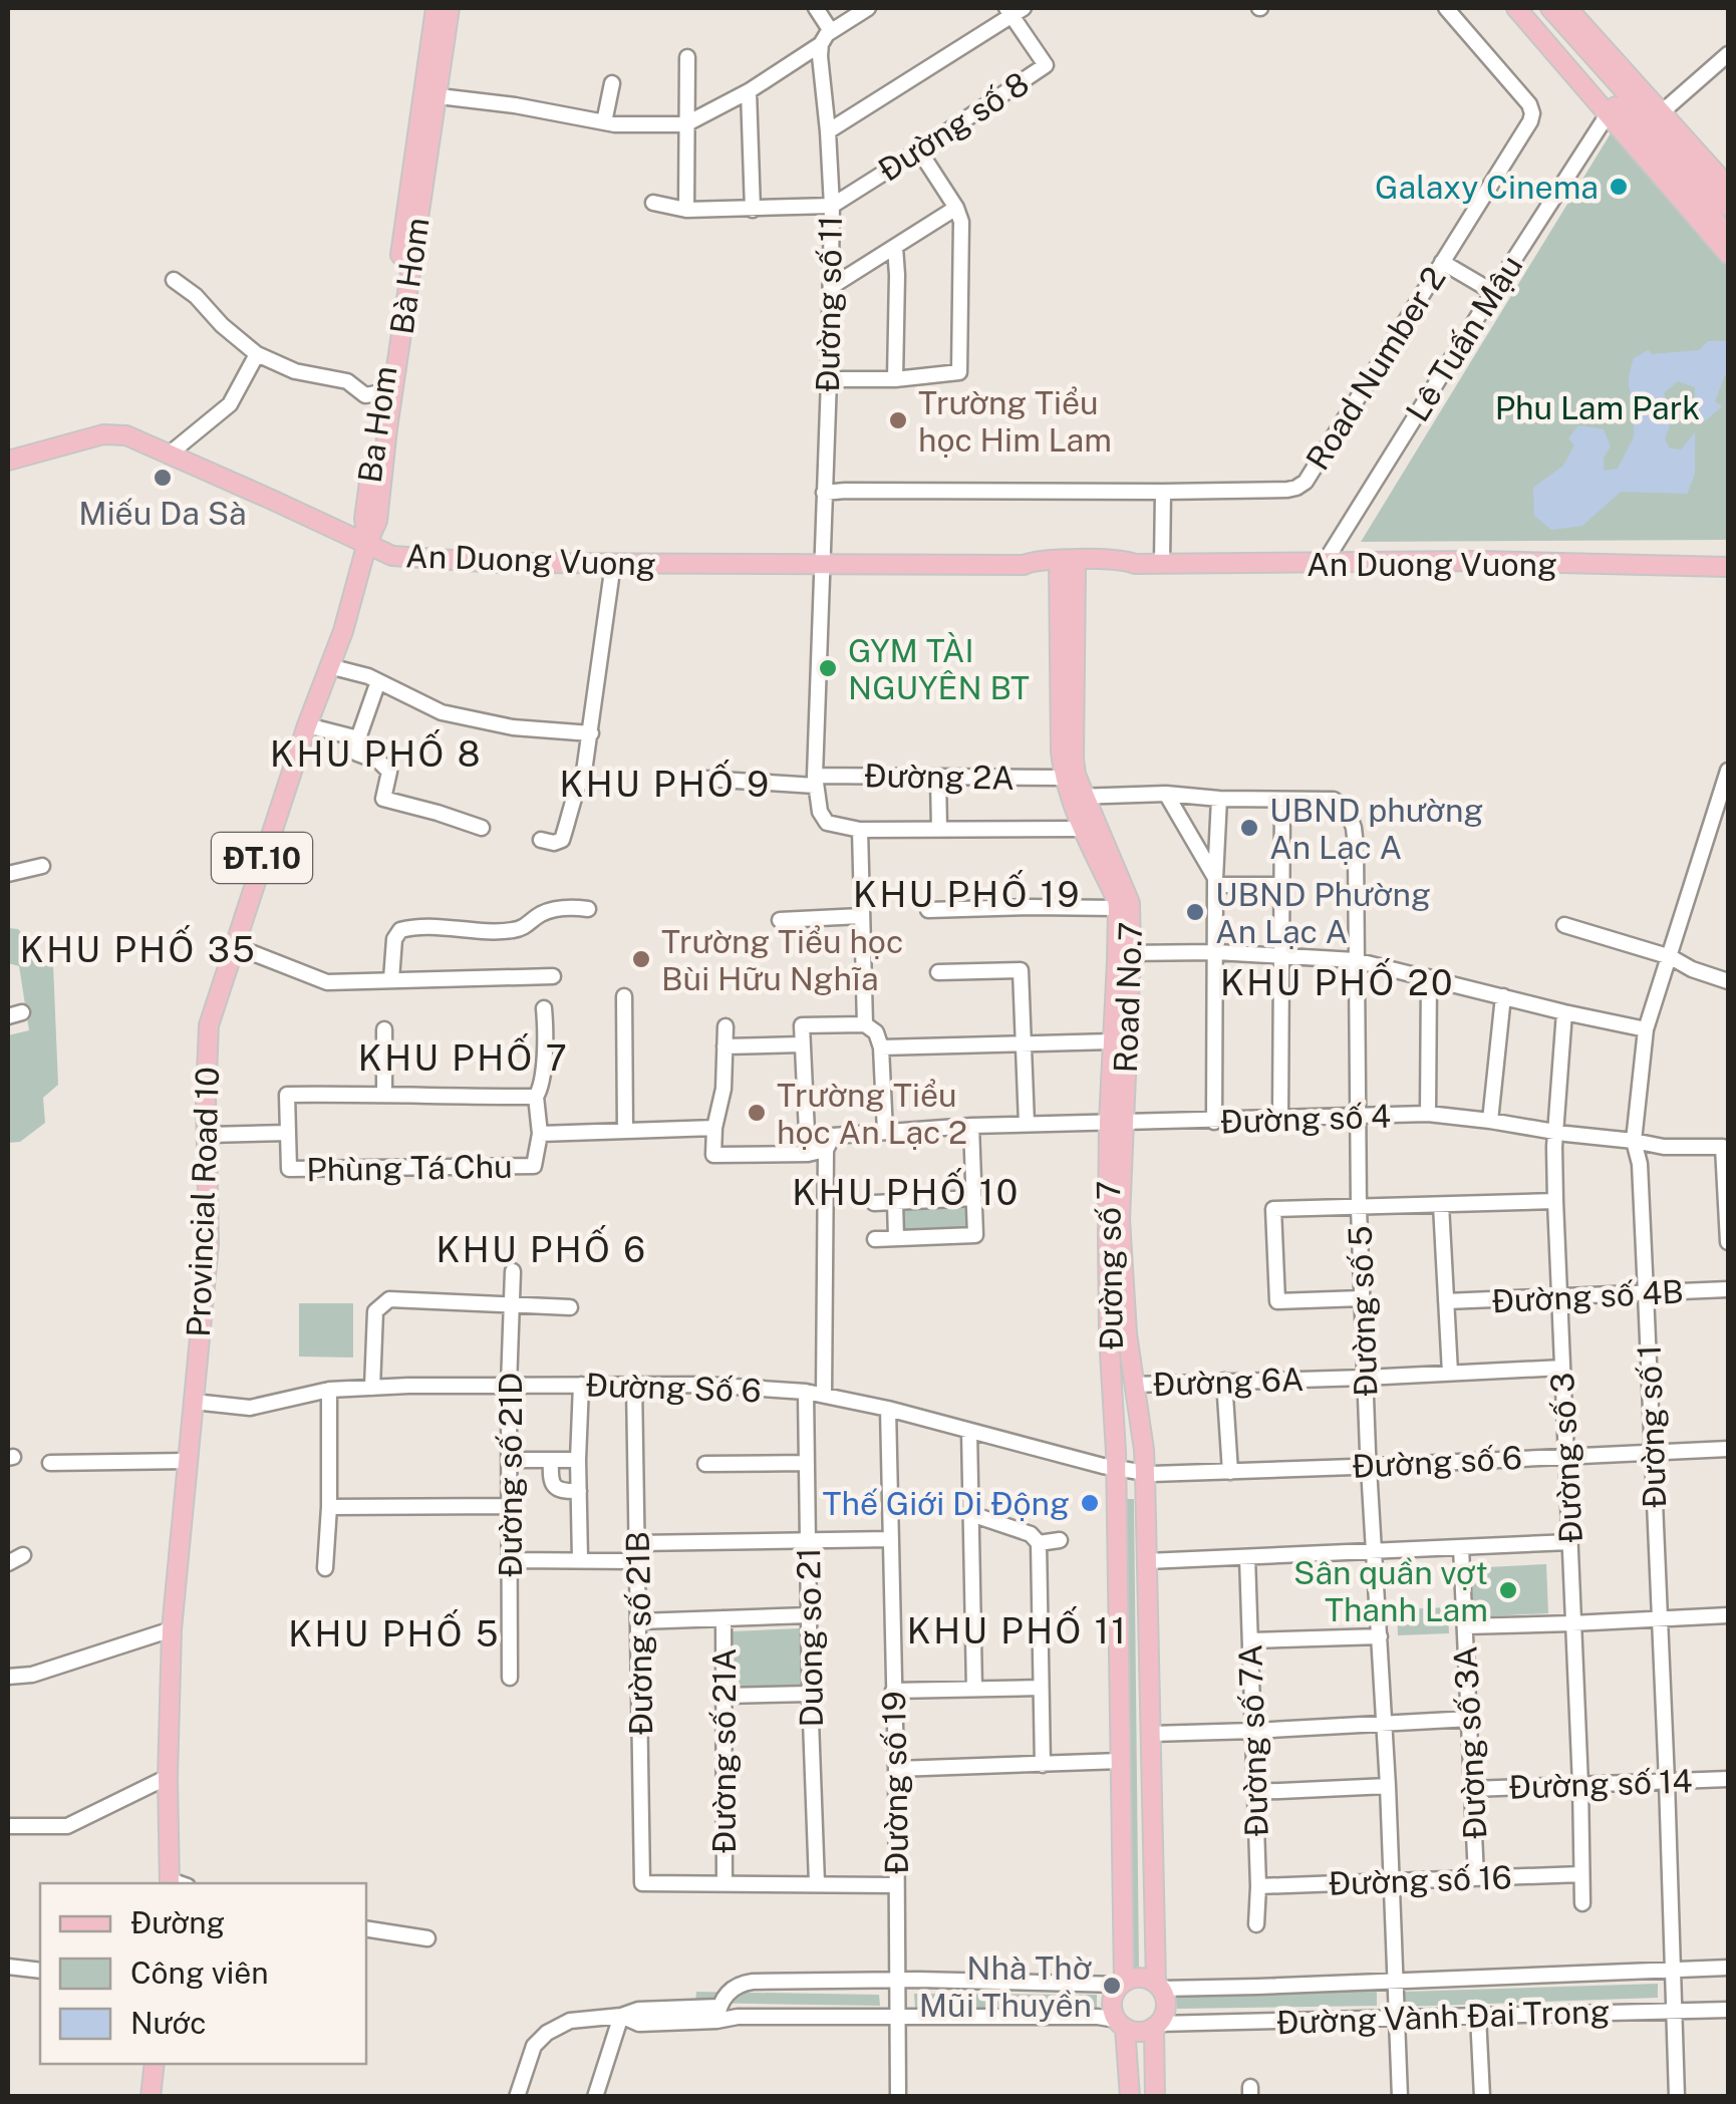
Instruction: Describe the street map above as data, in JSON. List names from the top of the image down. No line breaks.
{"streets":{"main road":["Ba Hom","An Duong Vuong","ĐT.10","Road No.7","Provincial Road 10","Đường số 7"],"street":["Đường số 8","Đường số 11","Lê Tuấn Mậu","Road Number 2","Đường 2A","Đường số 4","Phùng Tá Chu","Đường số 4B","Đường số 5","Đường 6A","Đường Số 6","Đường số 1","Đường số 3","Đường số 6","Đường số 21D","Đường số 21B","Duong so 21","Đường số 7A","Đường số 3A","Đường số 21A","Đường số 19","Đường số 14","Đường số 16","Đường Vành Đai Trong"]},"crossings":[["Đường số 8","Đường số 11"],["Đường số 11","Road Number 2"],["Đường số 11","An Duong Vuong"],["Đường số 11","Đường 2A"],["Lê Tuấn Mậu","An Duong Vuong"],["Ba Hom","An Duong Vuong"],["Ba Hom","ĐT.10"],["Ba Hom","Provincial Road 10"],["An Duong Vuong","Road No.7"],["An Duong Vuong","Provincial Road 10"],["An Duong Vuong","Đường số 7"],["Đường 2A","Đường số 7"],["Road No.7","Đường số 4"],["Road No.7","Đường số 7"],["Road No.7","Đường số 5"],["Road No.7","Đường 6A"],["Đường số 4","Đường số 7"],["Đường số 4","Đường số 5"],["Đường số 4","Đường số 1"],["Đường số 4","Đường số 3"],["Phùng Tá Chu","Provincial Road 10"],["Provincial Road 10","Đường Số 6"],["Đường số 7","Đường số 5"],["Đường số 7","Đường 6A"],["Đường số 7","Đường Số 6"],["Đường số 7","Đường số 6"],["Đường số 7","Đường Vành Đai Trong"],["Đường số 4B","Đường số 1"],["Đường số 4B","Đường số 3"],["Đường số 5","Đường 6A"],["Đường số 5","Đường số 6"],["Đường số 5","Đường số 16"],["Đường số 5","Đường Vành Đai Trong"],["Đường 6A","Đường số 3"],["Đường Số 6","Đường số 6"],["Đường Số 6","Đường số 21D"],["Đường Số 6","Đường số 21B"],["Đường Số 6","Duong so 21"],["Đường Số 6","Đường số 19"],["Đường số 1","Đường số 6"],["Đường số 1","Đường số 14"],["Đường số 1","Đường Vành Đai Trong"],["Đường số 3","Đường số 6"],["Đường số 3","Đường số 14"],["Đường số 3","Đường số 16"],["Đường số 21B","Đường số 21A"],["Đường số 7A","Đường số 16"],["Đường số 3A","Đường số 14"],["Đường số 3A","Đường số 16"]],"districts":["KHU PHỐ 8","KHU PHỐ 9","KHU PHỐ 19","KHU PHỐ 35","KHU PHỐ 20","KHU PHỐ 7","KHU PHỐ 10","KHU PHỐ 6","KHU PHỐ 11","KHU PHỐ 5"],"parks":["Phu Lam Park"],"places":["Galaxy Cinema","Trường Tiểu học Him Lam","Miếu Da Sà","GYM TÀI NGUYÊN BT","UBND phường An Lạc A","UBND Phường An Lạc A","Trường Tiểu học Bùi Hữu Nghĩa","Trường Tiểu học An Lạc 2","Thế Giới Di Động","Sân quần vợt Thanh Lam","Nhà Thờ Mũi Thuyền"],"legend":["Đường","Công viên","Nước"]}
